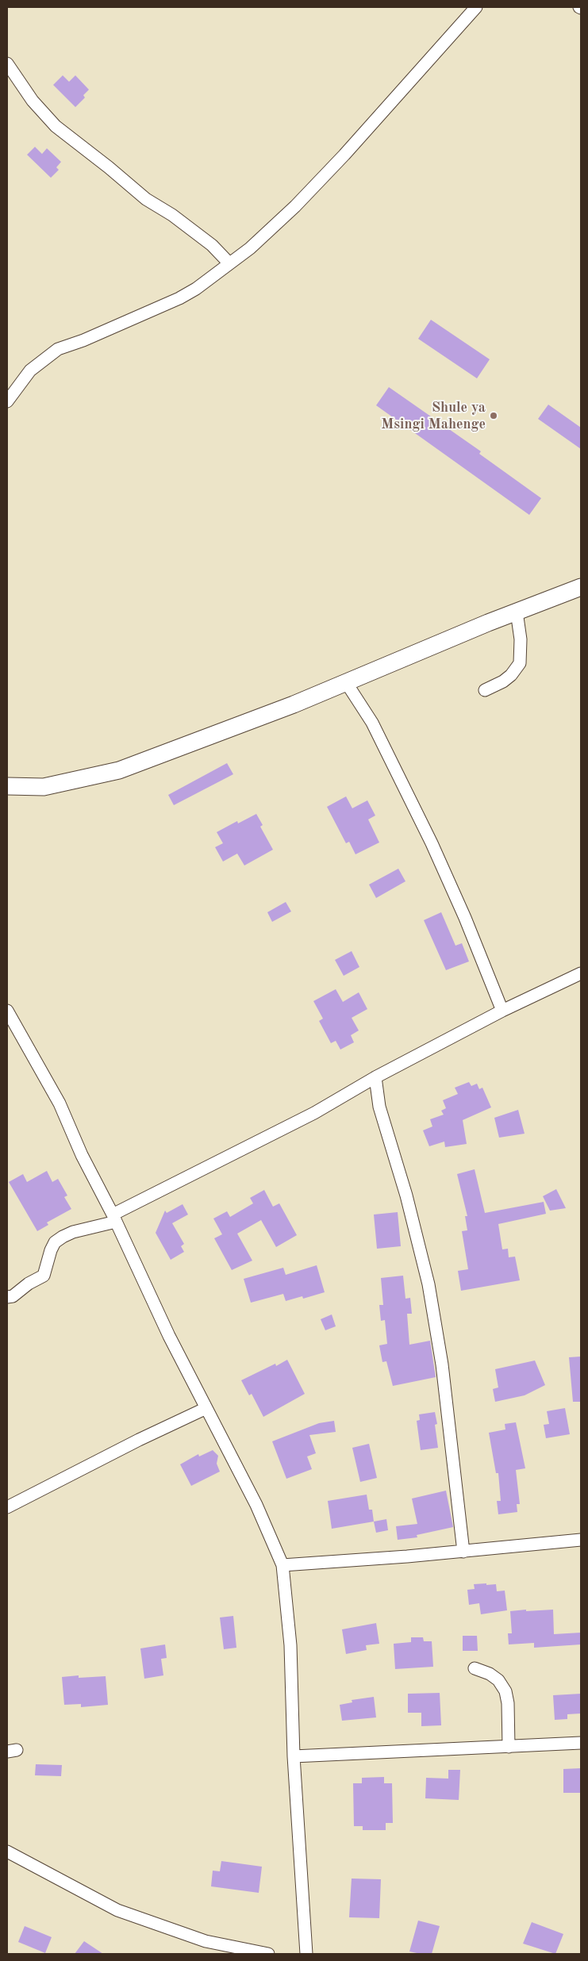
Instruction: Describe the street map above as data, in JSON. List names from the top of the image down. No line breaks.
{"places":["Shule ya Msingi Mahenge"]}
